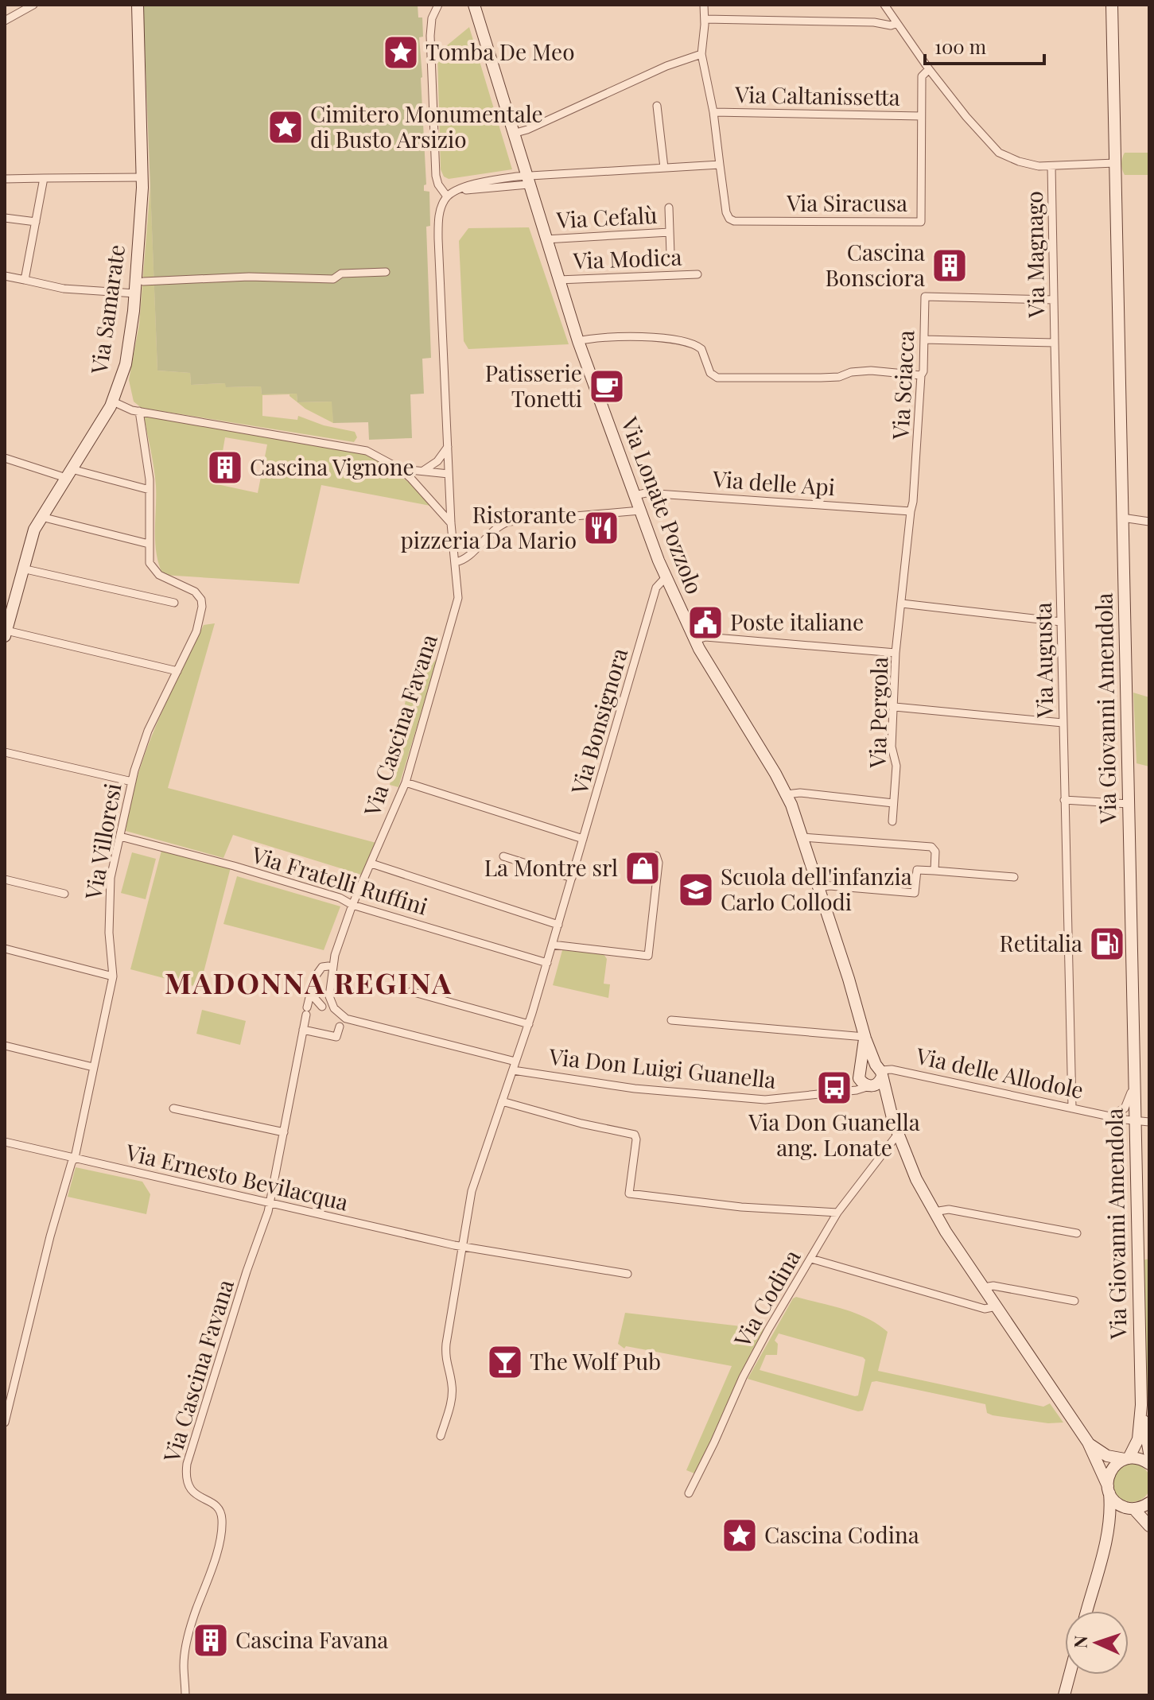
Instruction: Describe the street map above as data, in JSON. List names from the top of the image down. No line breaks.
{"streets":{"street":["Via Caltanissetta","Via Siracusa","Via Cefalù","Via Magnago","Via Modica","Via Samarate","Via Sciacca","Via delle Api","Via Lonate Pozzolo","Via Augusta","Via Giovanni Amendola","Via Pergola","Via Bonsignora","Via Cascina Favana","Via Villoresi","Via Fratelli Ruffini","Via Don Luigi Guanella","Via delle Allodole","Via Ernesto Bevilacqua","Via Codina"]},"crossings":[["Via Caltanissetta","Via Siracusa"],["Via Siracusa","Via Magnago"],["Via Cefalù","Via Lonate Pozzolo"],["Via Magnago","Via Sciacca"],["Via Magnago","Via Augusta"],["Via Magnago","Via Giovanni Amendola"],["Via Modica","Via Lonate Pozzolo"],["Via Samarate","Via Villoresi"],["Via Sciacca","Via delle Api"],["Via Sciacca","Via Pergola"],["Via delle Api","Via Lonate Pozzolo"],["Via Lonate Pozzolo","Via Bonsignora"],["Via Lonate Pozzolo","Via Don Luigi Guanella"],["Via Lonate Pozzolo","Via delle Allodole"],["Via Augusta","Via delle Allodole"],["Via Giovanni Amendola","Via delle Allodole"],["Via Bonsignora","Via Fratelli Ruffini"],["Via Bonsignora","Via Don Luigi Guanella"],["Via Bonsignora","Via Ernesto Bevilacqua"],["Via Cascina Favana","Via Fratelli Ruffini"],["Via Cascina Favana","Via Don Luigi Guanella"],["Via Cascina Favana","Via Ernesto Bevilacqua"],["Via Villoresi","Via Fratelli Ruffini"],["Via Villoresi","Via Ernesto Bevilacqua"],["Via Don Luigi Guanella","Via delle Allodole"]],"districts":["MADONNA REGINA"],"places":{"place":["Tomba De Meo","Cimitero Monumentale di Busto Arsizio","Cascina Codina"],"building":["Cascina Bonsciora","Cascina Vignone","Cascina Favana"],"cafe":["Patisserie Tonetti"],"restaurant":["Ristorante pizzeria Da Mario"],"public building":["Poste italiane"],"shop":["La Montre srl"],"school or university":["Scuola dell'infanzia Carlo Collodi"],"fuel station":["Retitalia"],"bus stop":["Via Don Guanella ang. Lonate"],"bar":["The Wolf Pub"]},"scale_bar":"100 m","north":"left"}
